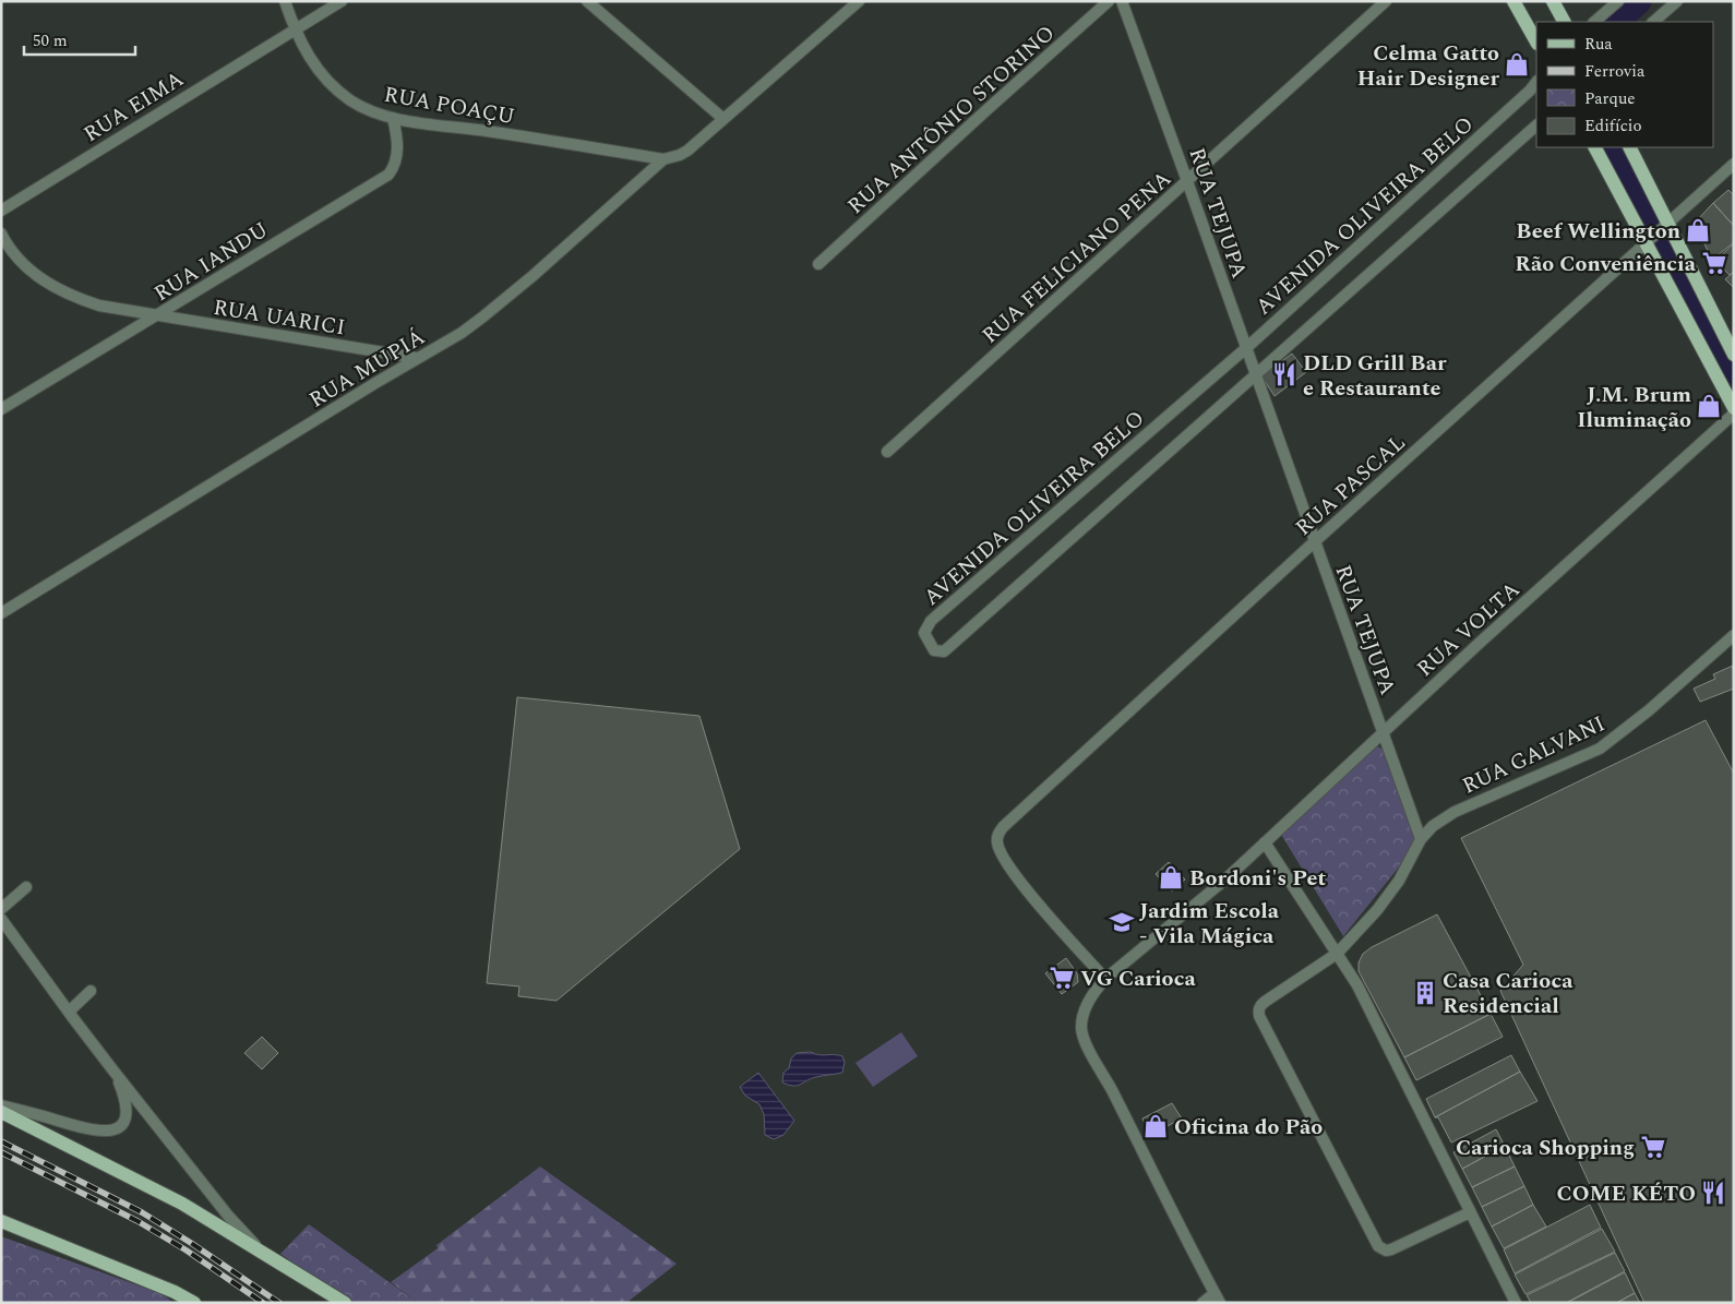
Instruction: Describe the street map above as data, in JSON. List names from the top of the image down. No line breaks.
{"streets":{"street":["RUA POAÇU","RUA EIMA","RUA ANTÔNIO STORINO","RUA TEJUPA","AVENIDA OLIVEIRA BELO","RUA FELICIANO PENA","RUA IANDU","RUA UARICI","RUA MUPIÁ","RUA PASCAL","RUA VOLTA","RUA GALVANI"]},"crossings":[["RUA POAÇU","RUA EIMA"],["RUA POAÇU","RUA IANDU"],["RUA POAÇU","RUA MUPIÁ"],["RUA TEJUPA","AVENIDA OLIVEIRA BELO"],["RUA TEJUPA","RUA FELICIANO PENA"],["RUA TEJUPA","RUA PASCAL"],["RUA TEJUPA","RUA VOLTA"],["RUA TEJUPA","RUA GALVANI"],["RUA IANDU","RUA UARICI"],["RUA UARICI","RUA MUPIÁ"],["RUA PASCAL","RUA VOLTA"]],"places":{"shop":["Celma Gatto Hair Designer","Beef Wellington","J.M. Brum Iluminação","Bordoni's Pet","Oficina do Pão"],"supermarket":["Rão Conveniência","VG Carioca","Carioca Shopping"],"restaurant":["DLD Grill Bar e Restaurante","COME KÉTO"],"school or university":["Jardim Escola - Vila Mágica"],"building":["Casa Carioca Residencial"]},"legend":["Rua","Ferrovia","Parque","Edifício"],"scale_bar":"50 m"}
